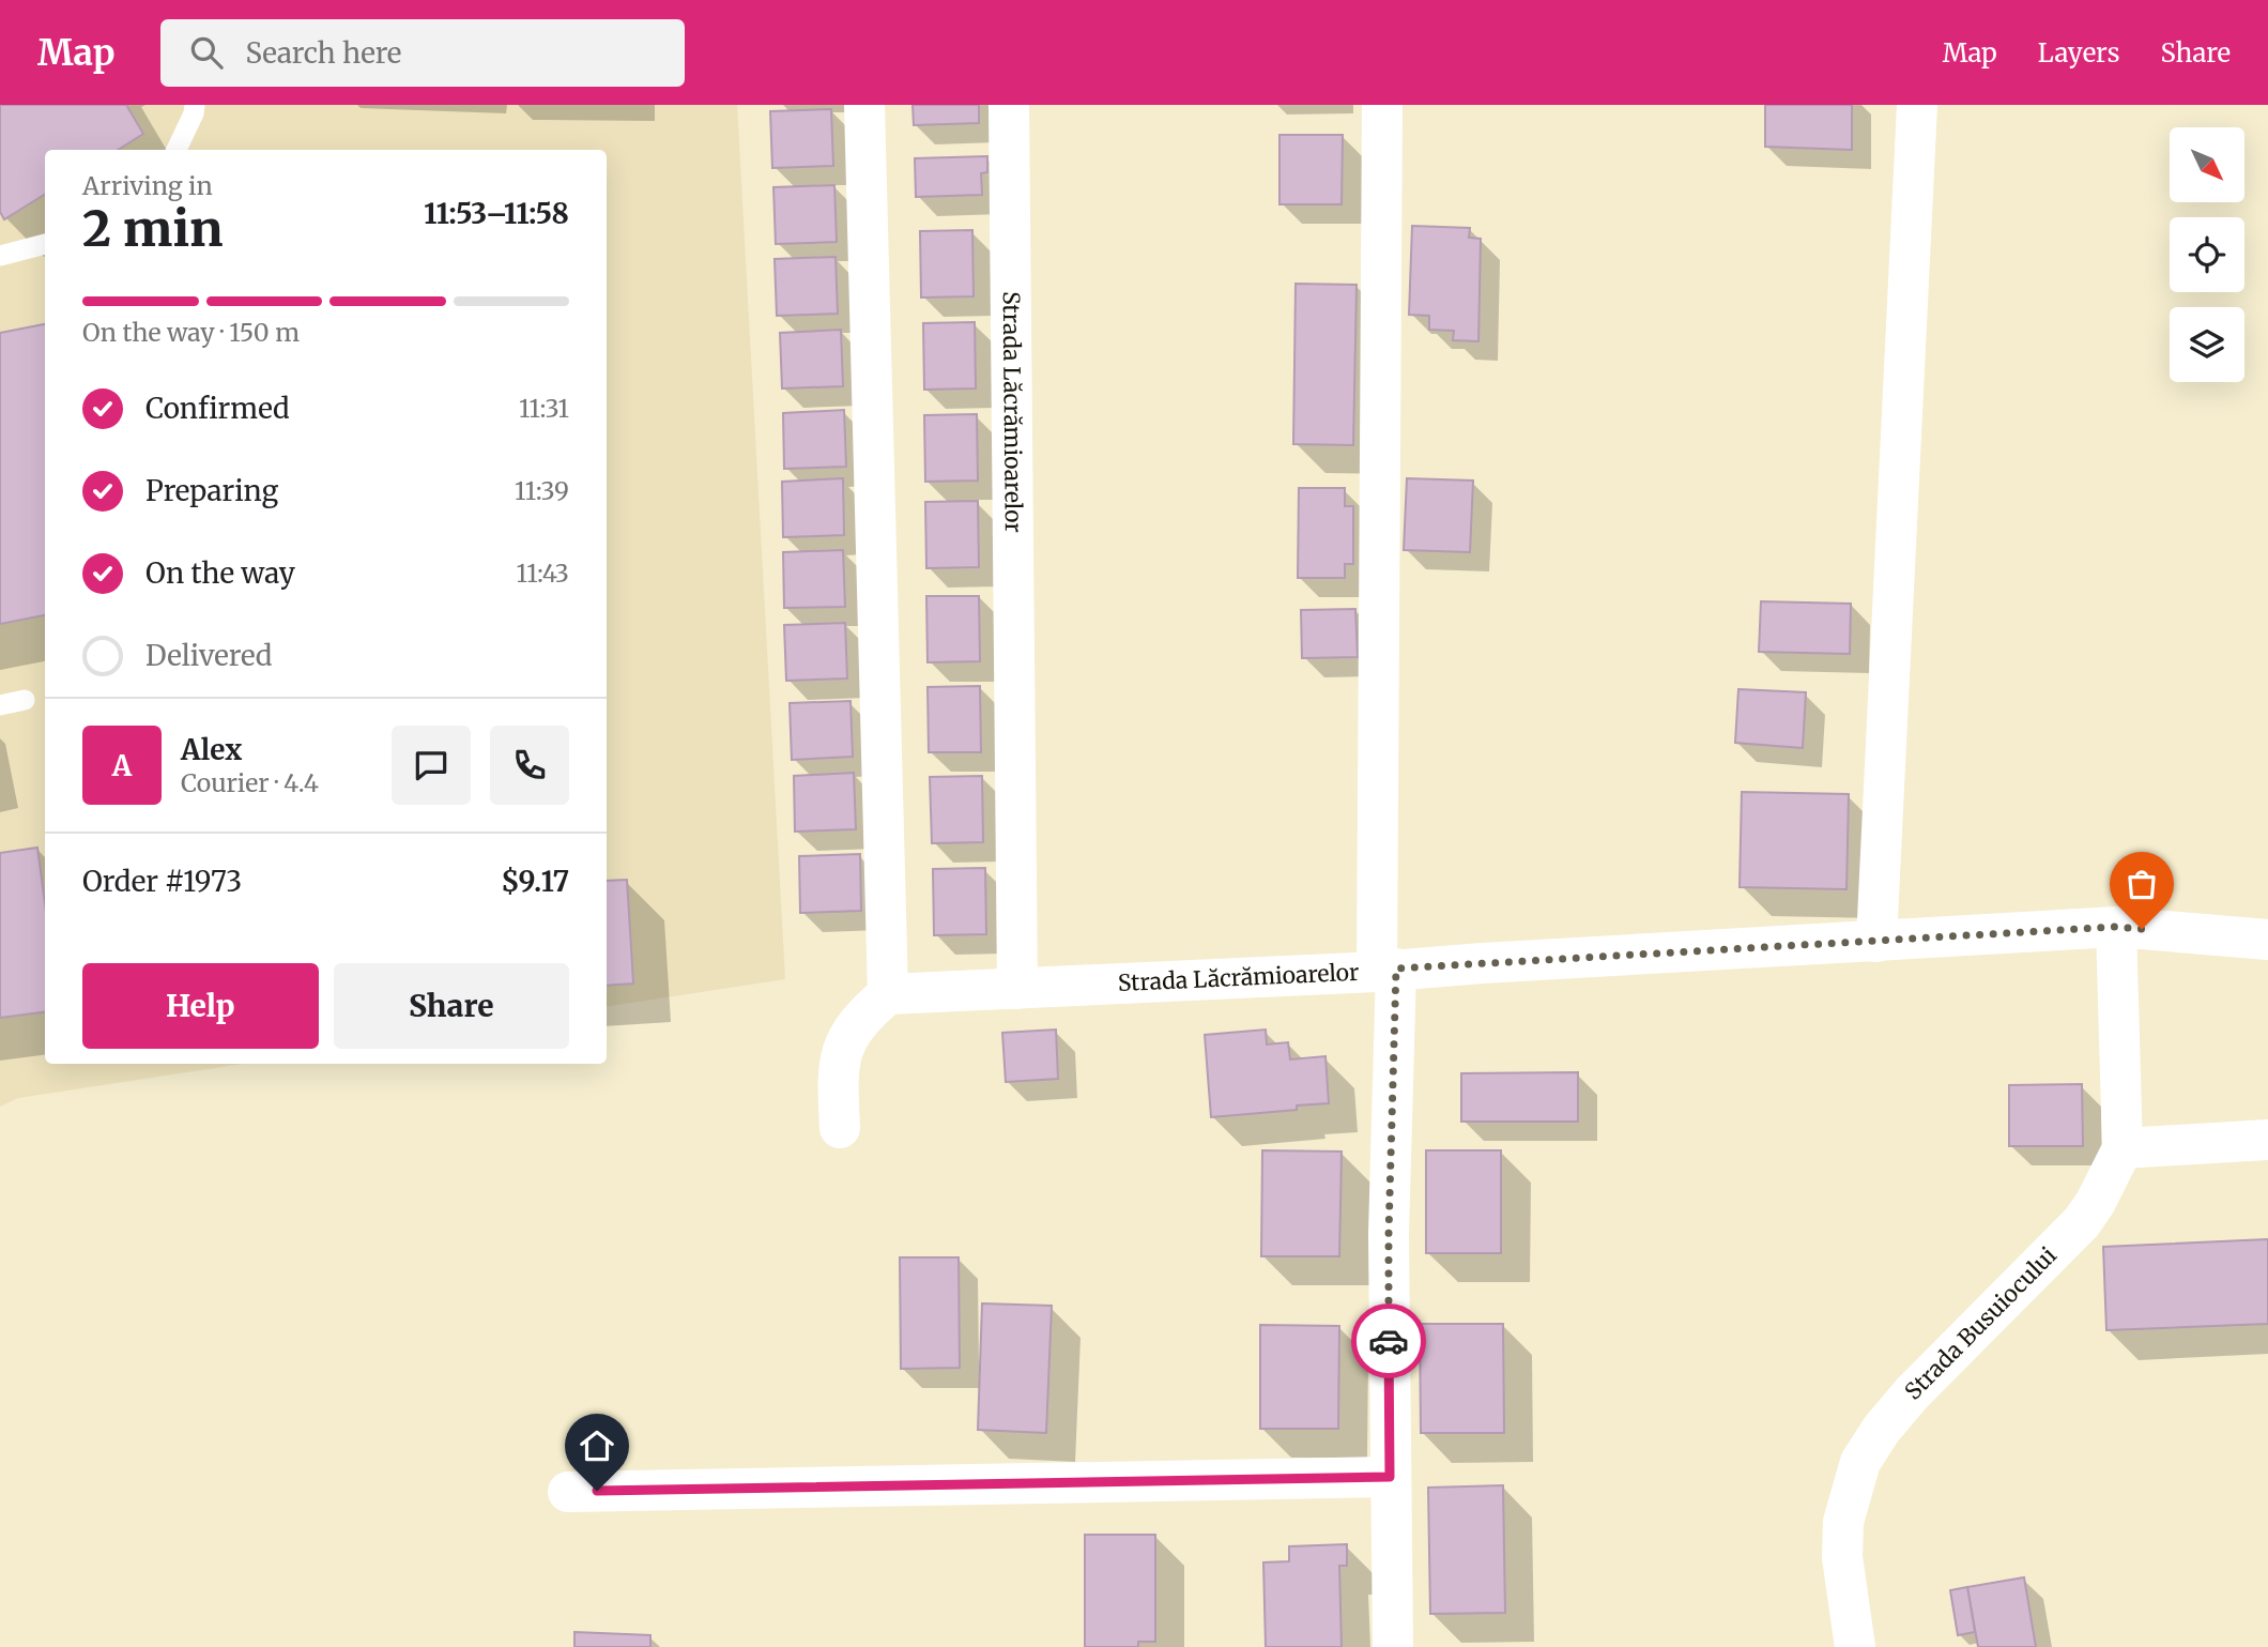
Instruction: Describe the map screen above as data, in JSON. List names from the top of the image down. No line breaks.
{"streets":{"street":["Strada Lăcrămioarelor","Strada Busuiocului"]},"north":"bottom right","page":{"header":"Map","search":"Search here","nav":["Map","Layers","Share"],"heading":["2 min","Arriving in","11:53–11:58"],"panel":["Alex","Courier · 4.4","Order #1973","$9.17"],"bar":"On the way · 150 m","list":[["Confirmed","11:31"],["Preparing","11:39"],["On the way","11:43"],"Delivered"],"round":"A","buttons":["Help","Share"]}}
